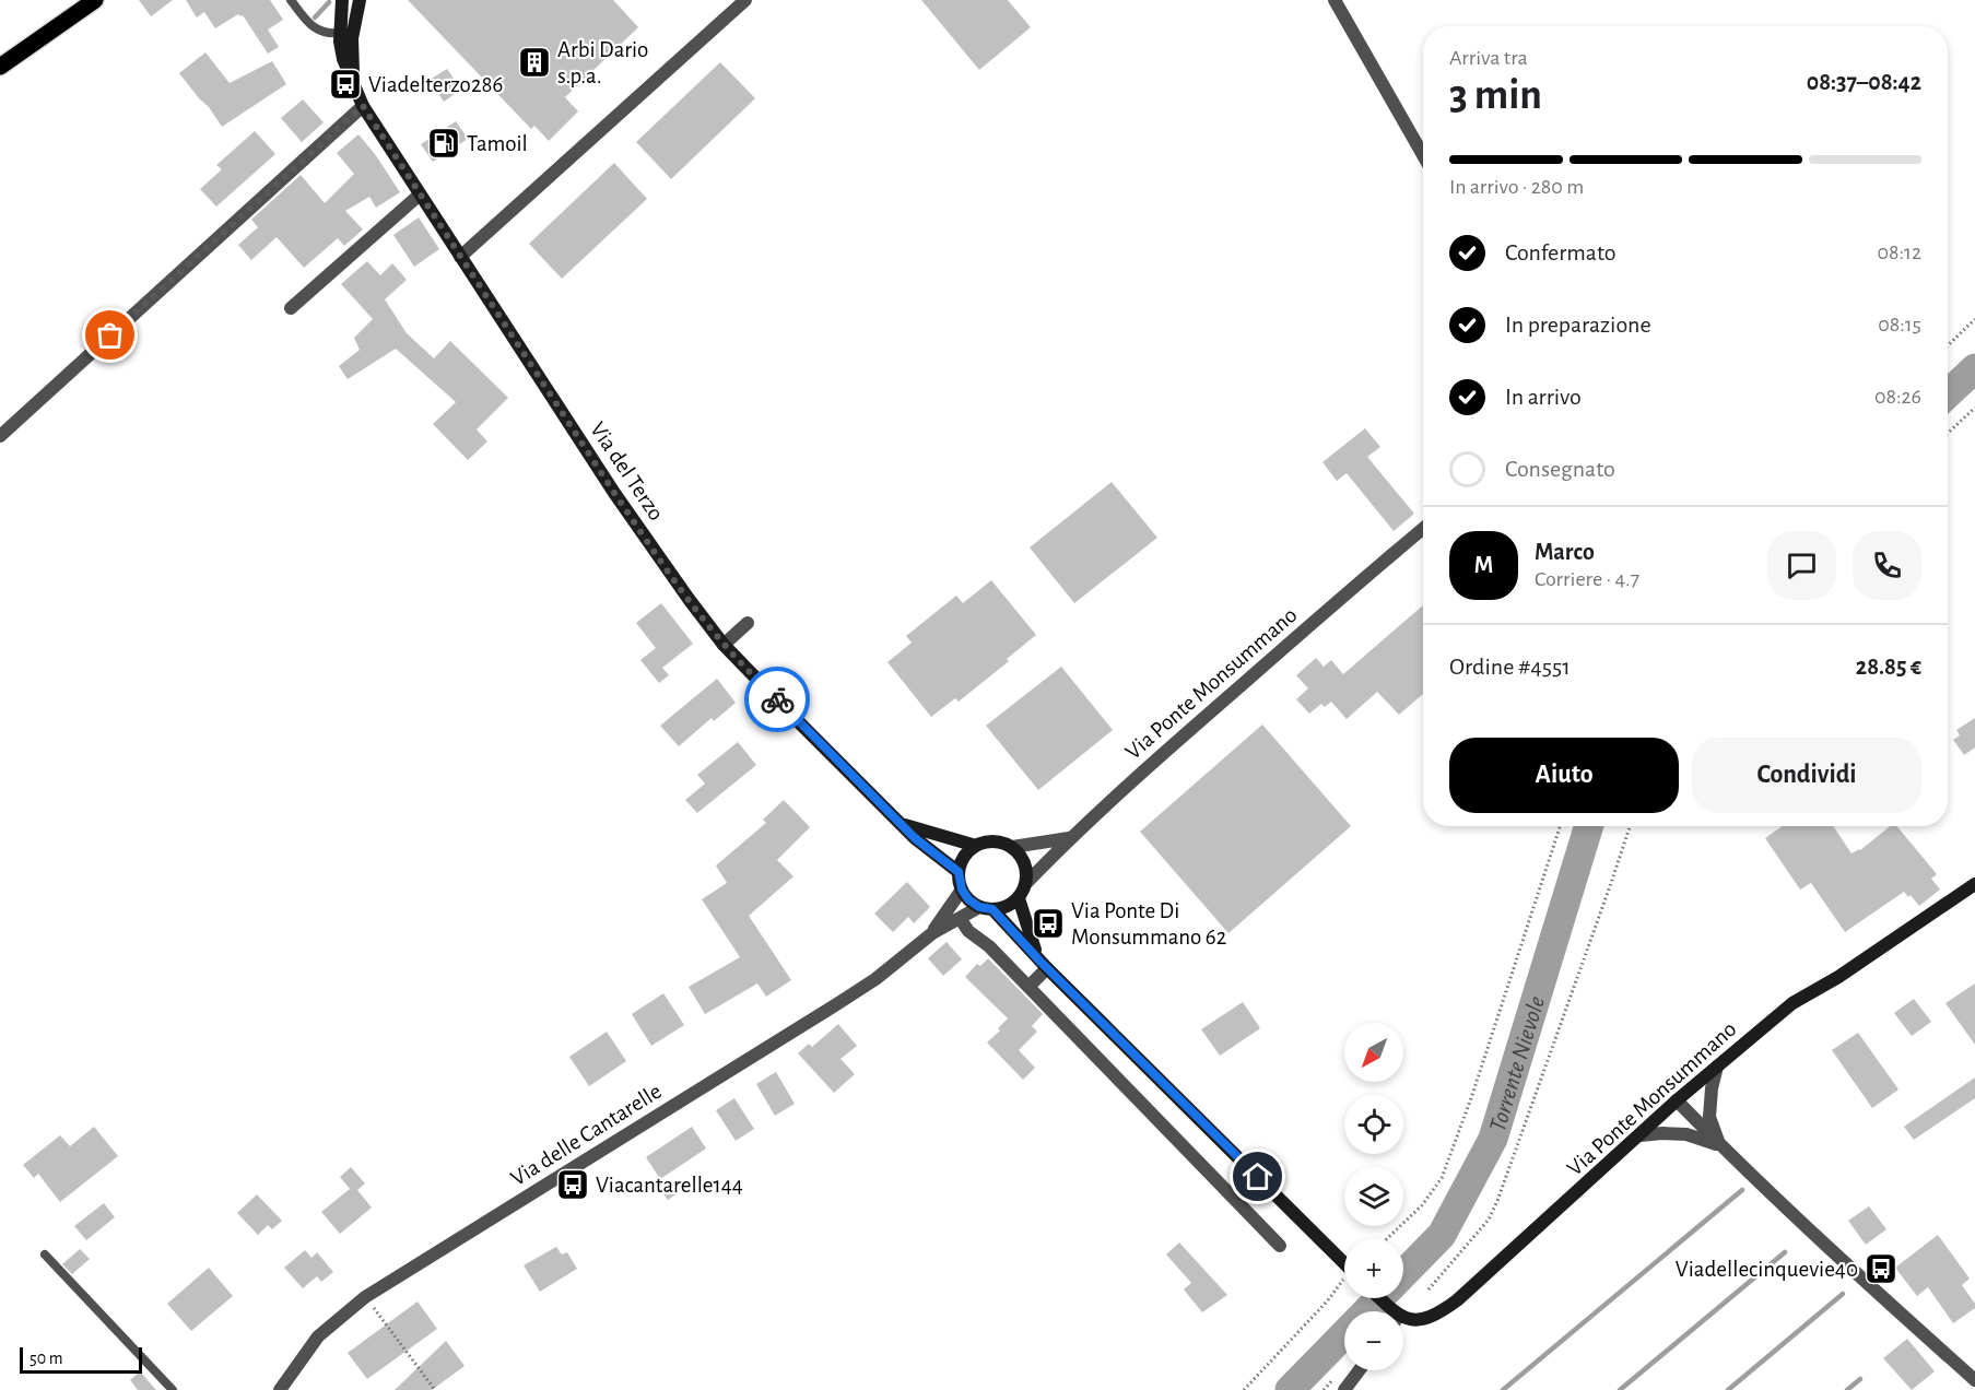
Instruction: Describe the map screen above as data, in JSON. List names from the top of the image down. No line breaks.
{"streets":{"street":["Via del Terzo","Via Ponte Monsummano","Via delle Cantarelle"]},"crossings":[["Via del Terzo","Via Ponte Monsummano"],["Via del Terzo","Via delle Cantarelle"],["Via Ponte Monsummano","Via delle Cantarelle"]],"water":["Torrente Nievole"],"places":{"building":["Arbi Dario s.p.a."],"bus stop":["Viadelterzo286","Via Ponte Di Monsummano 62","Viacantarelle144","Viadellecinquevie40"],"fuel station":["Tamoil"]},"scale_bar":"50 m","north":"bottom left","page":{"heading":["3 min","Arriva tra","08:37–08:42"],"panel":["Marco","Corriere · 4.7","Ordine #4551","28.85 €"],"bar":"In arrivo · 280 m","list":[["Confermato","08:12"],["In preparazione","08:15"],["In arrivo","08:26"],"Consegnato"],"round":"M","buttons":["Aiuto","Condividi"],"map_buttons":["+","−"],"scale":"50 m"}}
